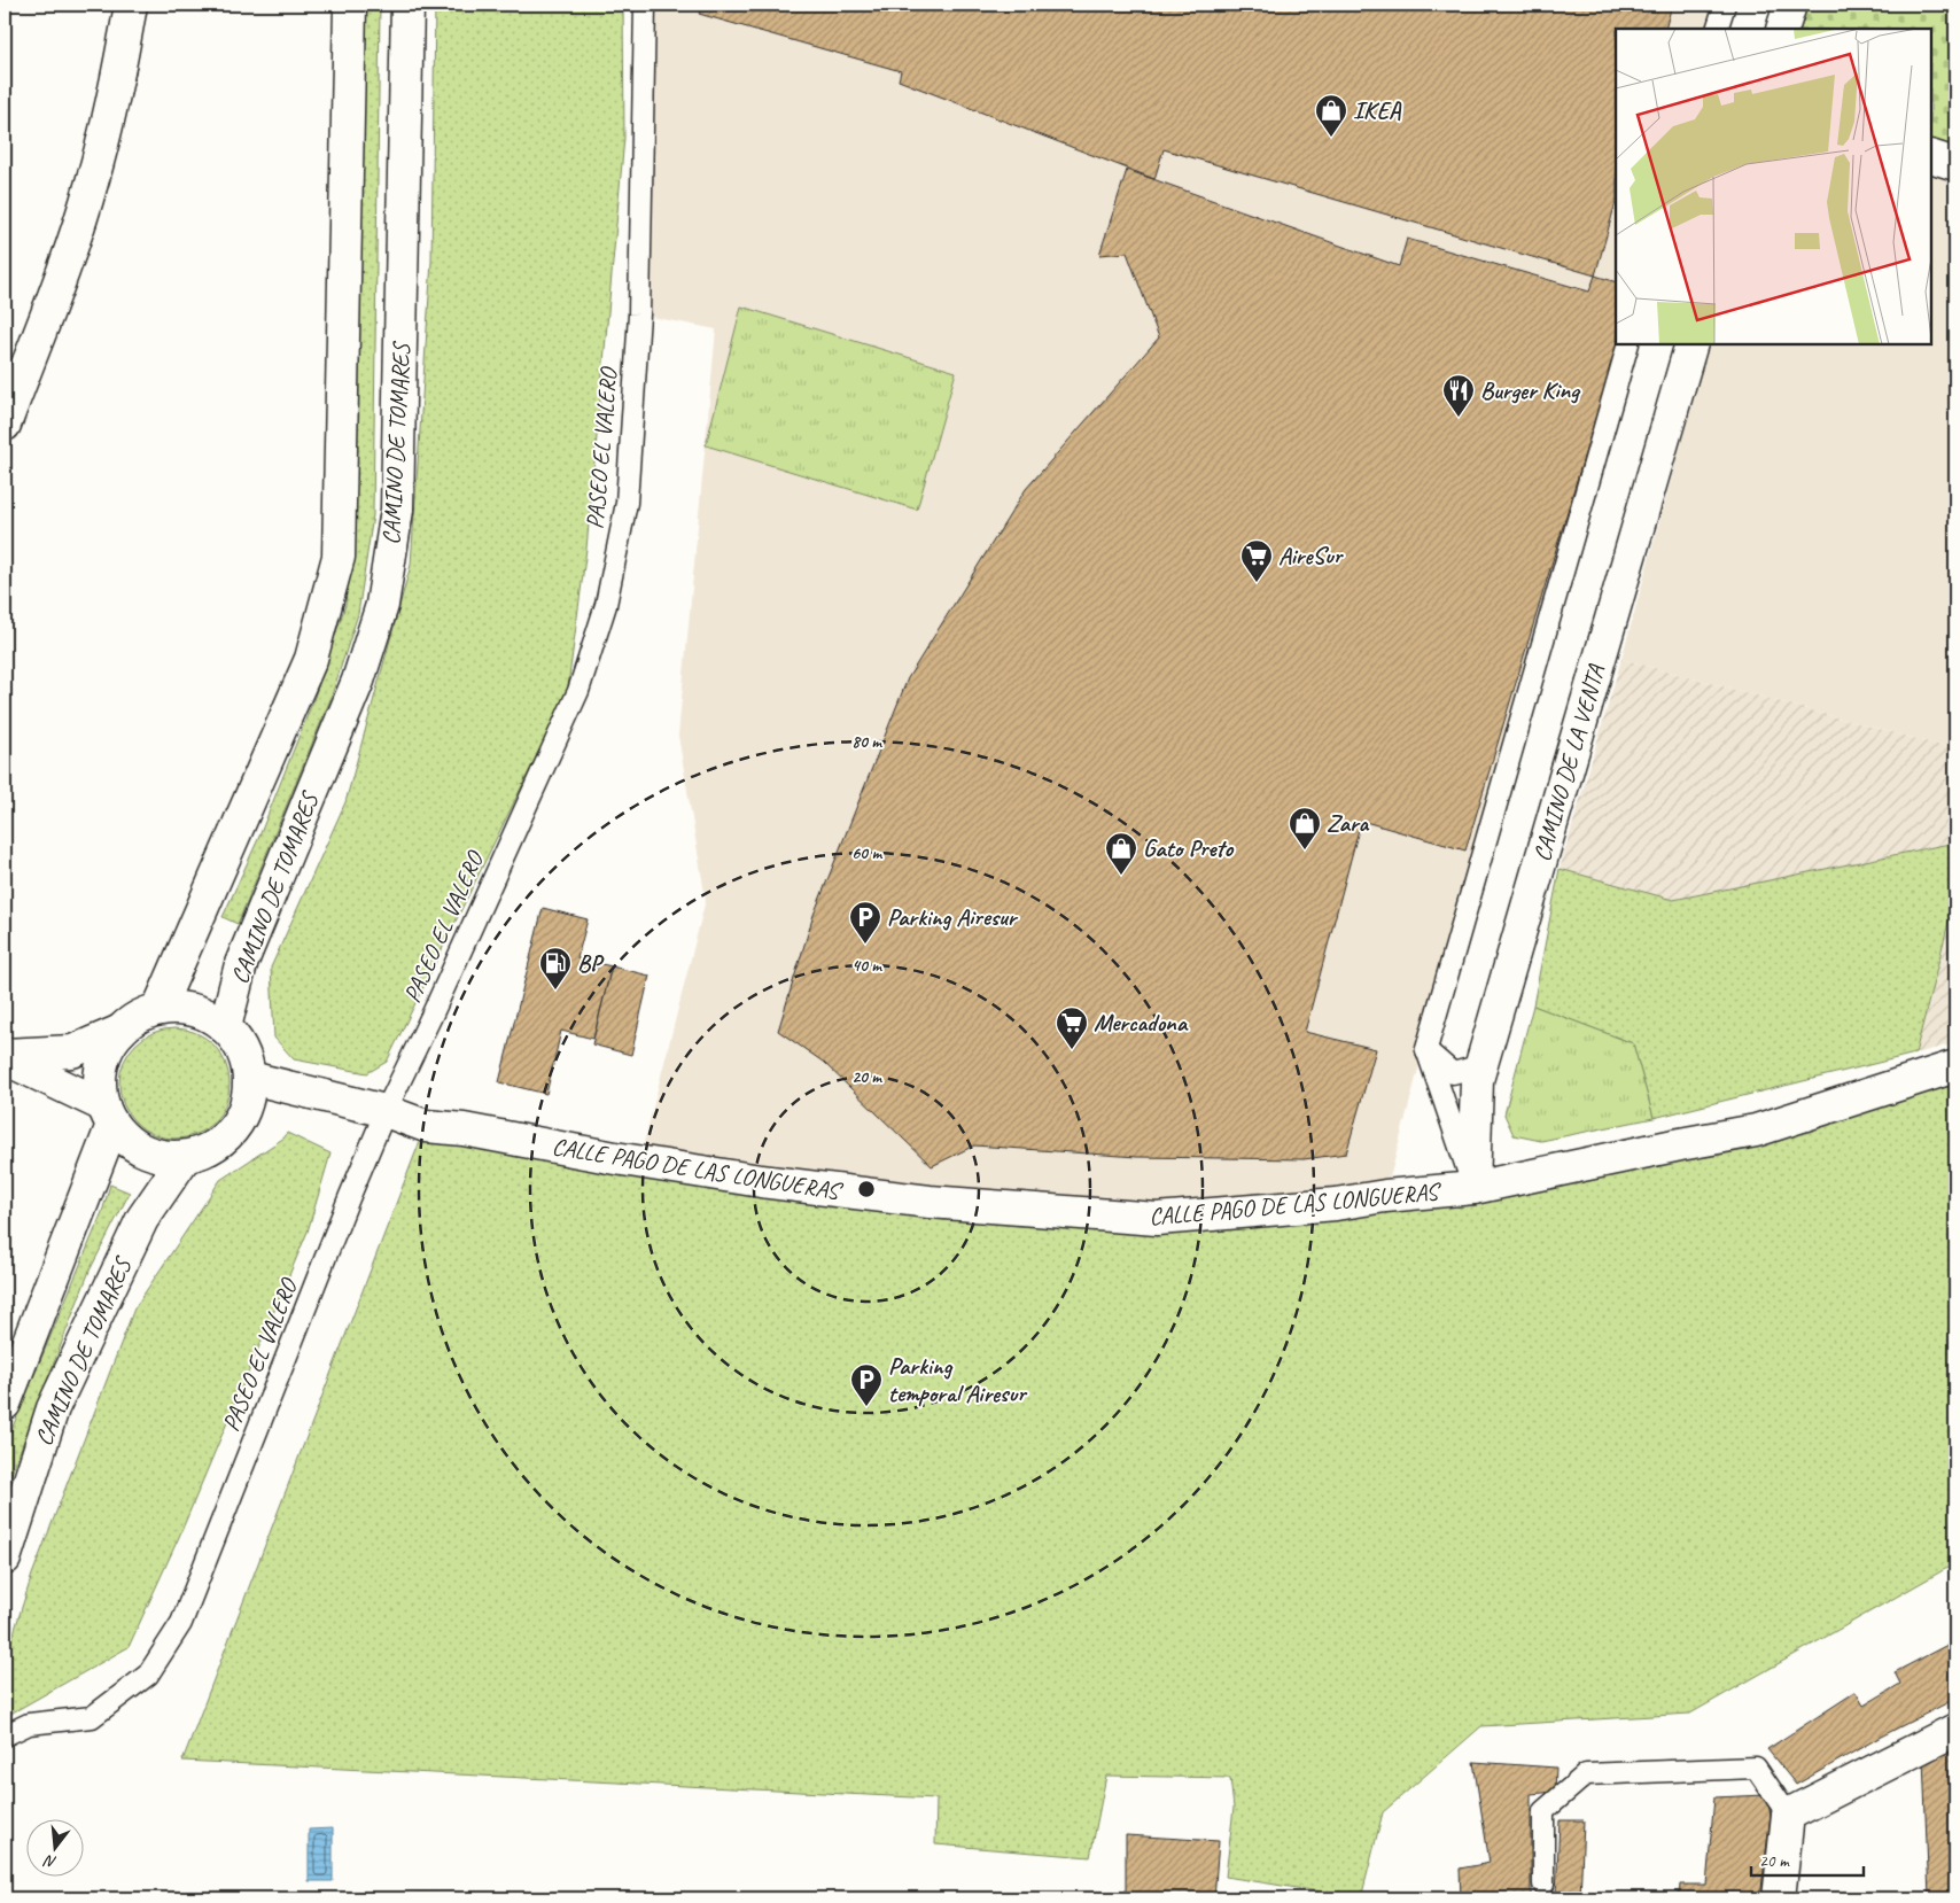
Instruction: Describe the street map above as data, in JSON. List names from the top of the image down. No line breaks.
{"streets":{"street":["CAMINO DE TOMARES","CAMINO DE LA VENTA","CALLE PAGO DE LAS LONGUERAS"],"lane":["PASEO EL VALERO"]},"crossings":[["CAMINO DE TOMARES","CALLE PAGO DE LAS LONGUERAS"],["PASEO EL VALERO","CALLE PAGO DE LAS LONGUERAS"],["CAMINO DE LA VENTA","CALLE PAGO DE LAS LONGUERAS"]],"places":{"shop":["IKEA","Zara","Gato Preto"],"restaurant":["Burger King"],"supermarket":["AireSur","Mercadona"],"parking":["Parking Airesur","Parking temporal Airesur"],"fuel station":["BP"]},"scale_bar":"20 m","north":"bottom","rings":["80 m","60 m","40 m","20 m"]}
